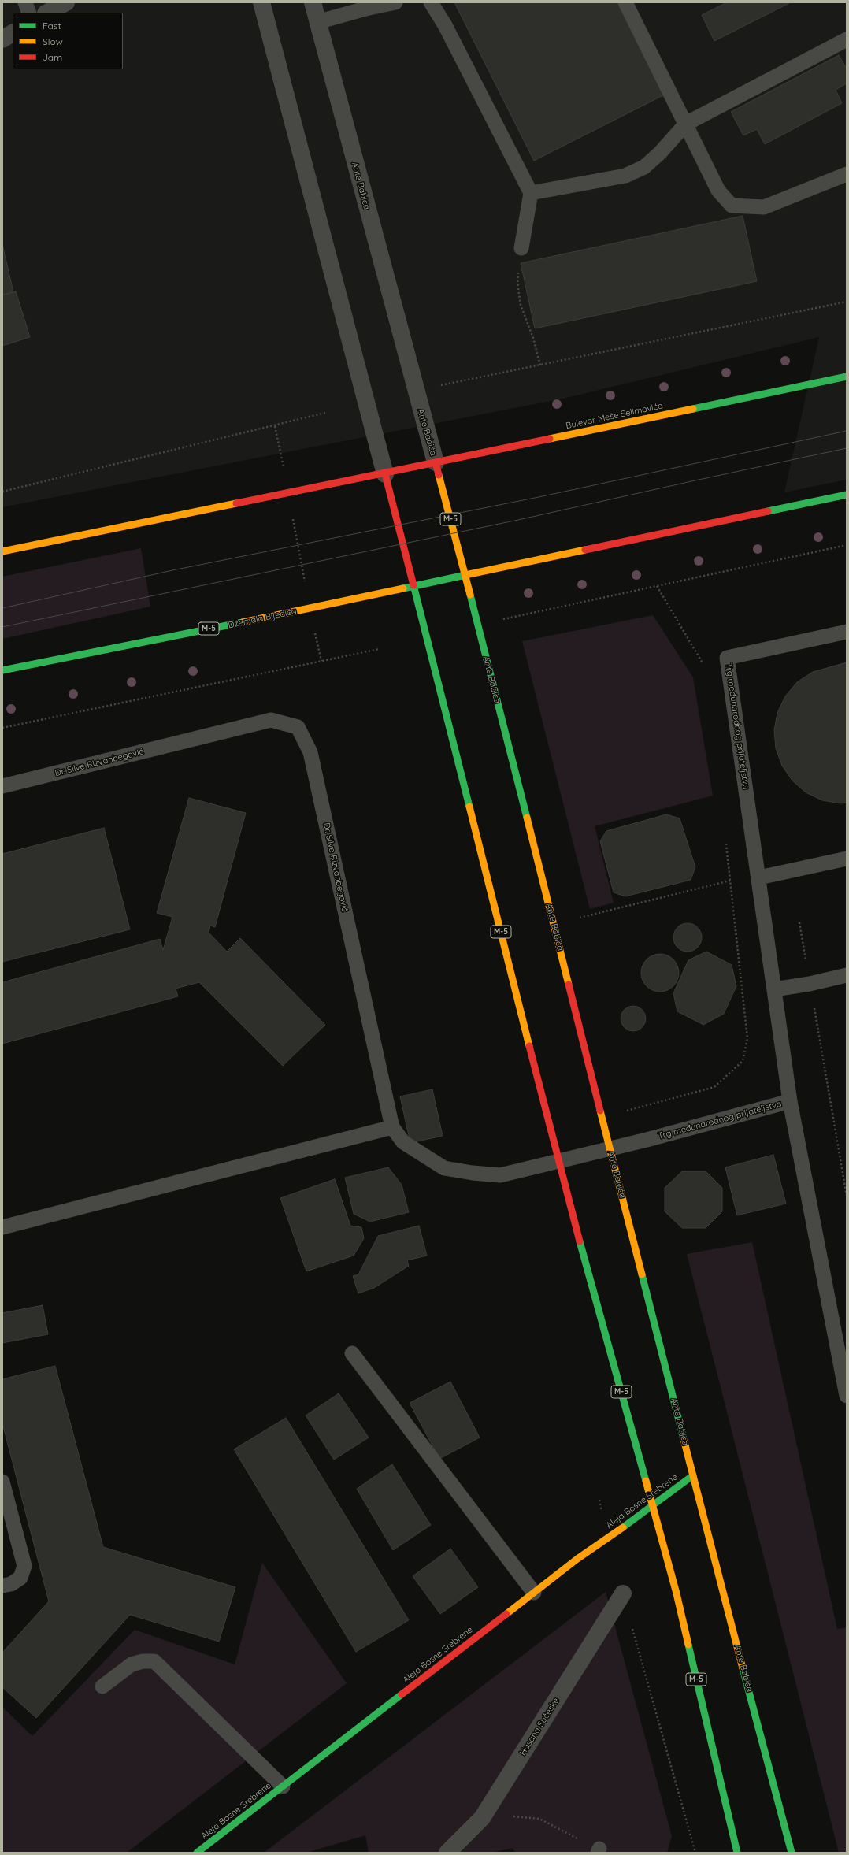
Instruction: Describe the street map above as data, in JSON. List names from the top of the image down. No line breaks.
{"streets":{"main road":["Ante Babića","Bulevar Meše Selimovića","M-5","Džemala Bijedića","Aleja Bosne Srebrene"],"street":["Hasana Sučeske"],"lane":["Trg međunarodnog prijateljstva","Dr. Silve Rizvanbegović"]},"crossings":[["Ante Babića","Bulevar Meše Selimovića"],["Ante Babića","Džemala Bijedića"],["Ante Babića","Trg međunarodnog prijateljstva"],["Ante Babića","Aleja Bosne Srebrene"],["Bulevar Meše Selimovića","M-5"],["M-5","Džemala Bijedića"],["M-5","Trg međunarodnog prijateljstva"],["M-5","Dr. Silve Rizvanbegović"],["M-5","Aleja Bosne Srebrene"],["Trg međunarodnog prijateljstva","Dr. Silve Rizvanbegović"]],"legend":["Fast","Slow","Jam"]}
